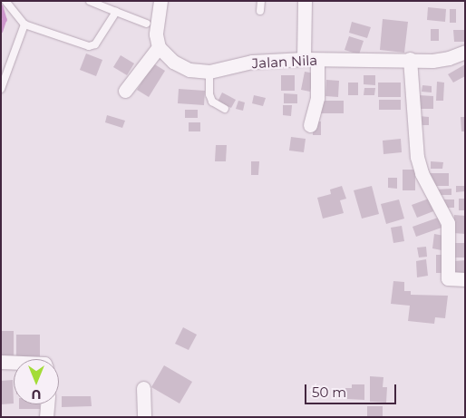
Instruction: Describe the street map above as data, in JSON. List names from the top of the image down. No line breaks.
{"streets":{"street":["Jalan Nila"]},"scale_bar":"50 m","north":"bottom"}
